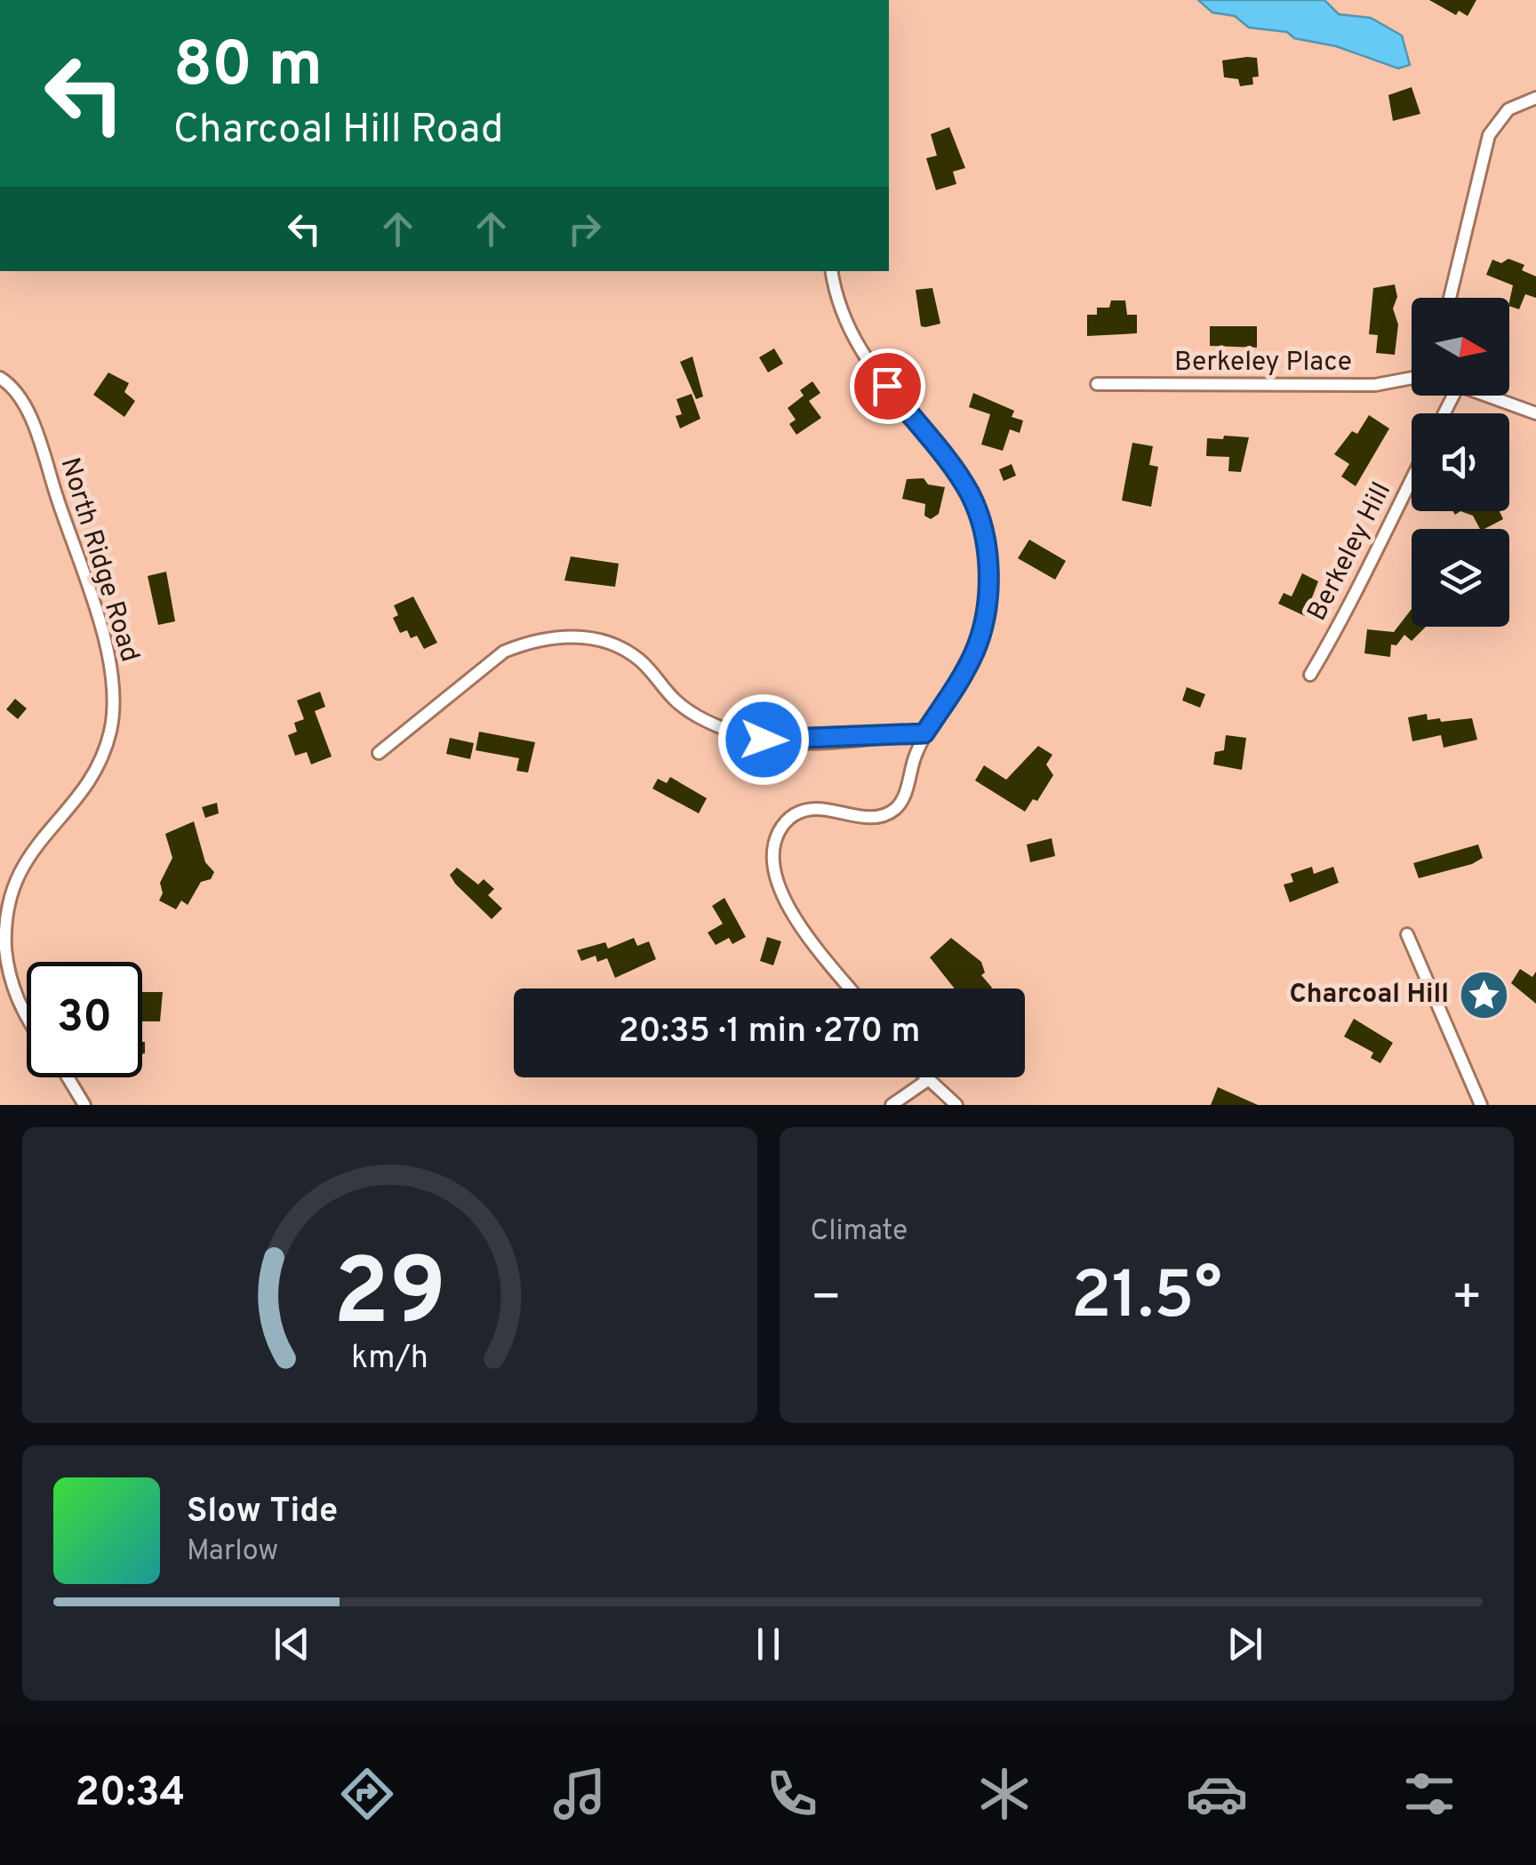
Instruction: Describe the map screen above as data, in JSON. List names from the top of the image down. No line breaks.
{"streets":{"street":["Berkeley Place","Berkeley Hill","North Ridge Road"]},"places":{"place":["Charcoal Hill"]},"north":"right","page":{"turn":["80 m","Charcoal Hill Road"],"limit":"30","trip":"20:35 · 1 min · 270 m","tile":"Climate","heat":["−","21.5°","+"],"song":["Slow Tide","Marlow"],"tabs":"20:34","gauge":["29","km/h"]}}
